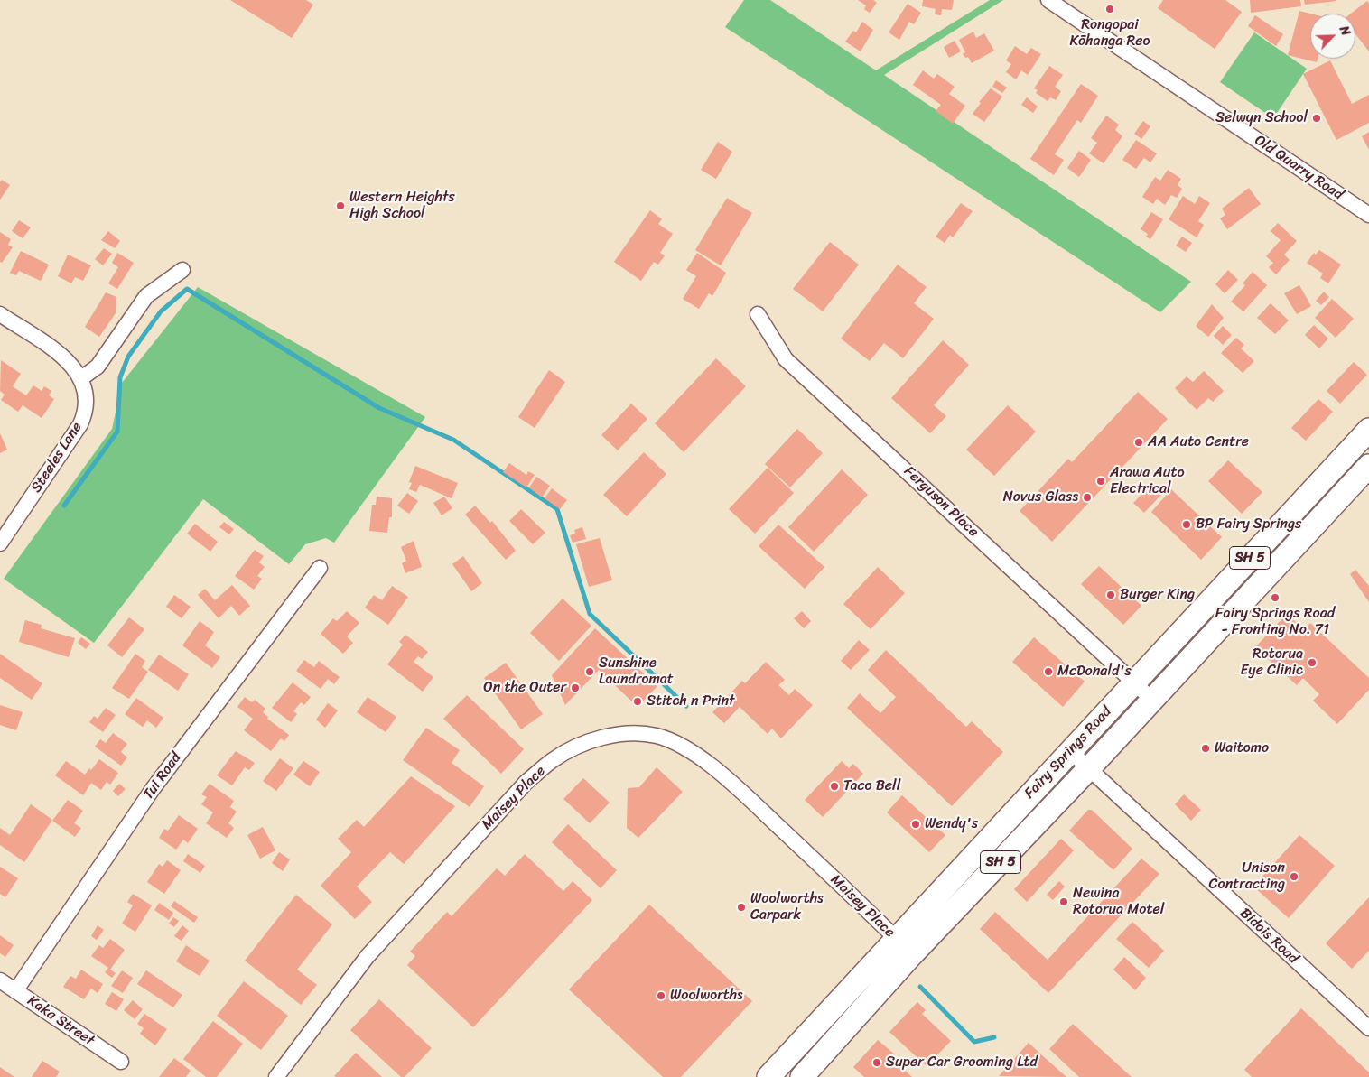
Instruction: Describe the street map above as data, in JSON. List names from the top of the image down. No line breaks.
{"streets":{"highway":["SH 5","Fairy Springs Road"],"street":["Old Quarry Road","Steeles Lane","Ferguson Place","Tui Road","Maisey Place","Bidois Road","Kaka Street"]},"crossings":[["Ferguson Place","Fairy Springs Road"],["Fairy Springs Road","Maisey Place"],["Fairy Springs Road","Bidois Road"],["Tui Road","Kaka Street"]],"places":["Rongopai Kōhanga Reo","Selwyn School","Western Heights High School","AA Auto Centre","Arawa Auto Electrical","Novus Glass","BP Fairy Springs","Burger King","Fairy Springs Road - Fronting No. 71","Rotorua Eye Clinic","Sunshine Laundromat","McDonald's","On the Outer","Stitch n Print","Waitomo","Taco Bell","Wendy's","Unison Contracting","Newina Rotorua Motel","Woolworths Carpark","Woolworths","Super Car Grooming Ltd"],"north":"top right"}
